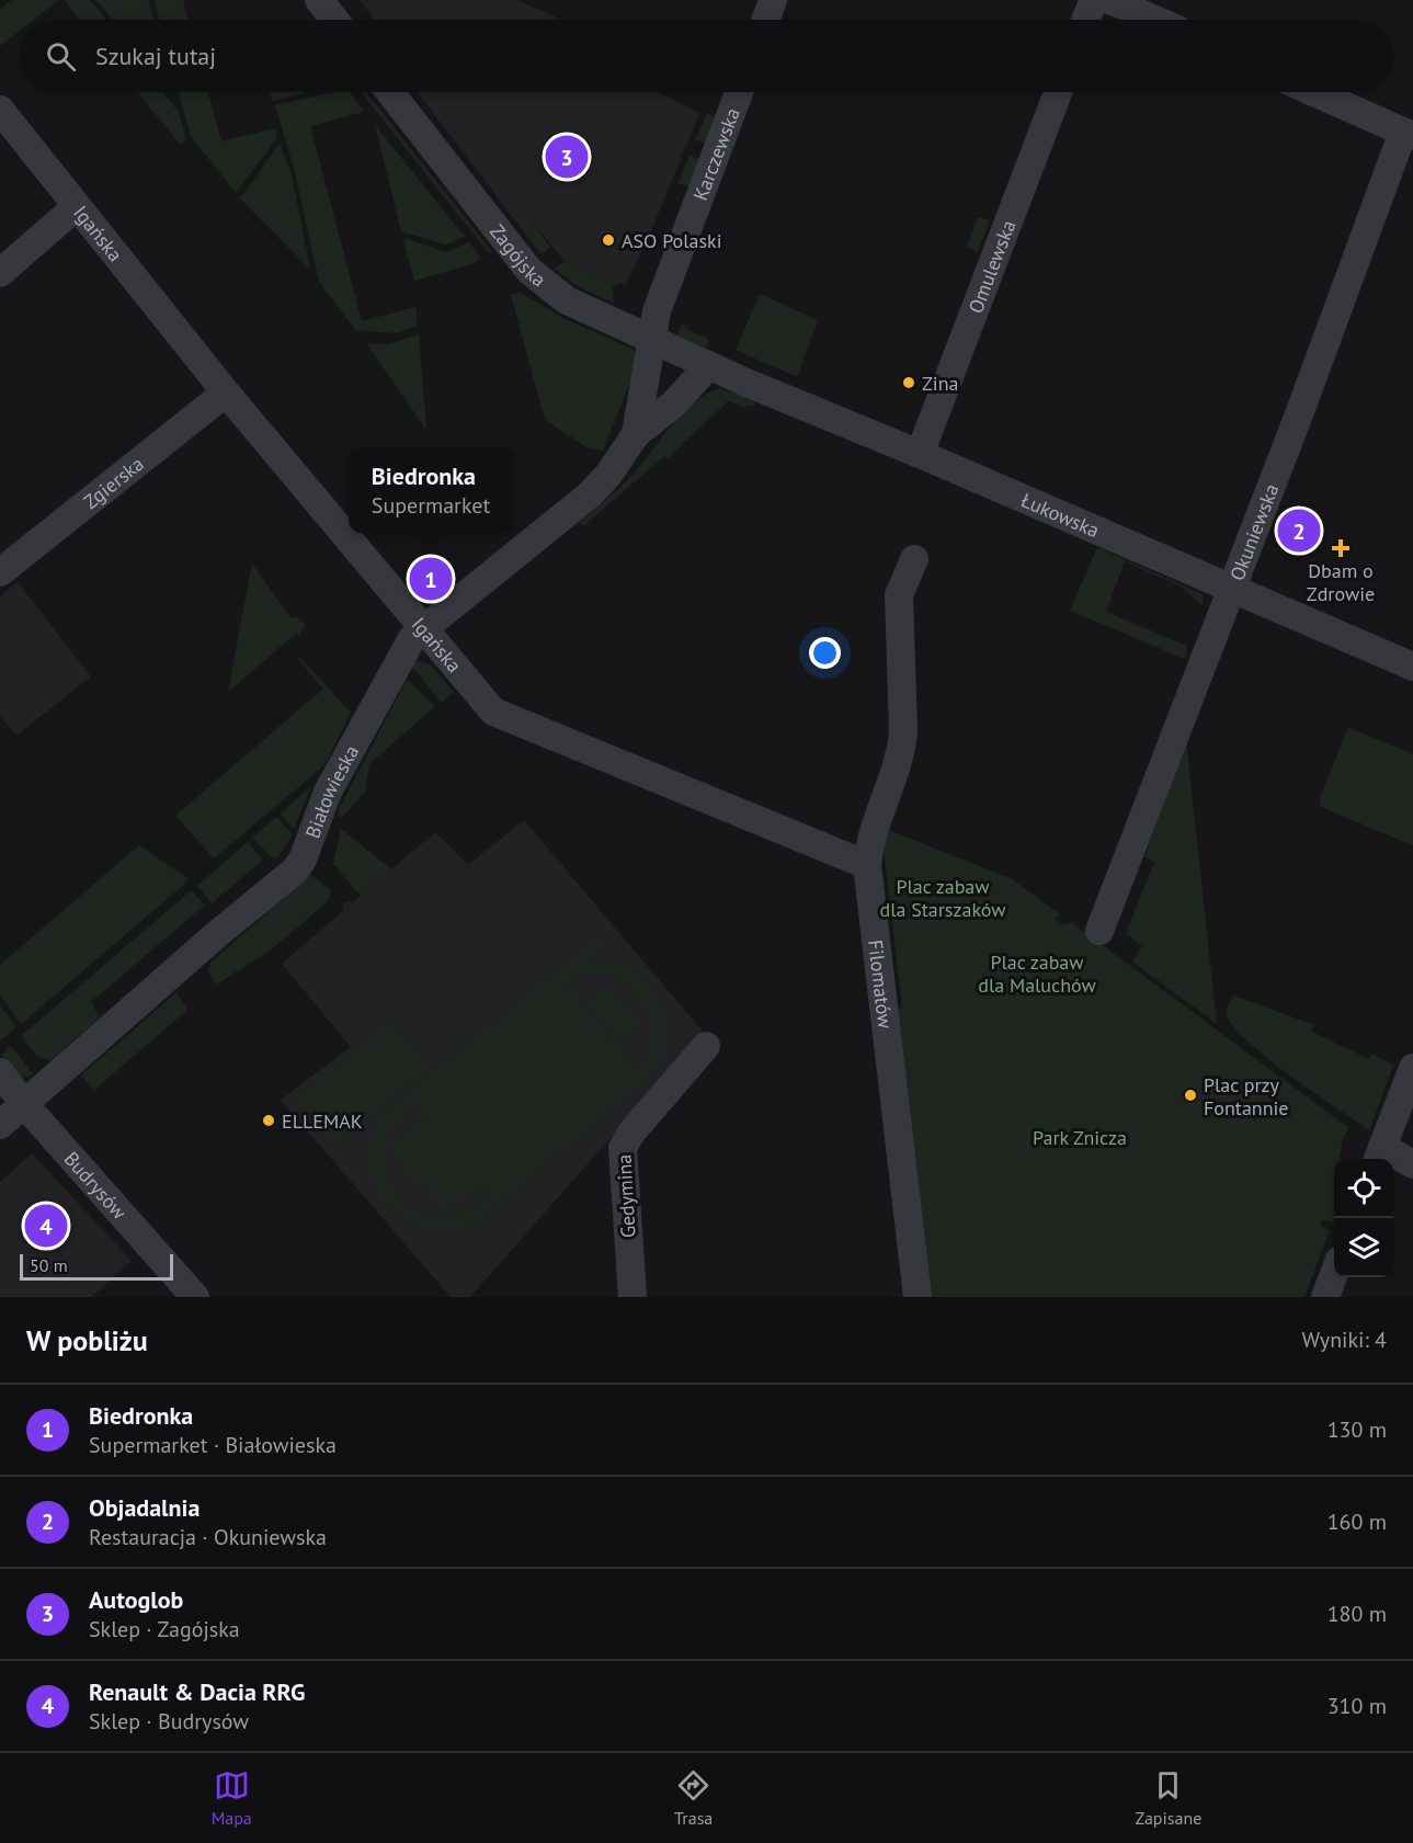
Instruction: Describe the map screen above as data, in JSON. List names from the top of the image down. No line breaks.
{"streets":{"street":["Karczewska","Igańska","Zagójska","Omulewska","Zgierska","Łukowska","Okuniewska","Białowieska","Filomatów","Budrysów","Gedymina"]},"crossings":[["Karczewska","Zagójska"],["Karczewska","Białowieska"],["Igańska","Zgierska"],["Igańska","Białowieska"],["Igańska","Filomatów"],["Zagójska","Łukowska"],["Zagójska","Białowieska"],["Omulewska","Łukowska"],["Łukowska","Okuniewska"],["Łukowska","Białowieska"],["Białowieska","Budrysów"]],"parks":["Plac zabaw dla Starszaków","Plac zabaw dla Maluchów","Park Znicza"],"places":{"other":["ASO Polaski","Zina","Plac przy Fontannie","ELLEMAK"],"health":["Dbam o Zdrowie"]},"scale_bar":"50 m","page":{"search":"Szukaj tutaj","pins":["3","2","1","4"],"popup":["Biedronka","Supermarket"],"scale":"50 m","heading":["W pobliżu","Wyniki: 4"],"list":[{"mark":"1","name":"Biedronka","note":"Supermarket · Białowieska","value":"130 m"},{"mark":"2","name":"Objadalnia","note":"Restauracja · Okuniewska","value":"160 m"},{"mark":"3","name":"Autoglob","note":"Sklep · Zagójska","value":"180 m"},{"mark":"4","name":"Renault & Dacia RRG","note":"Sklep · Budrysów","value":"310 m"}],"nav":["Mapa","Trasa","Zapisane"]}}
